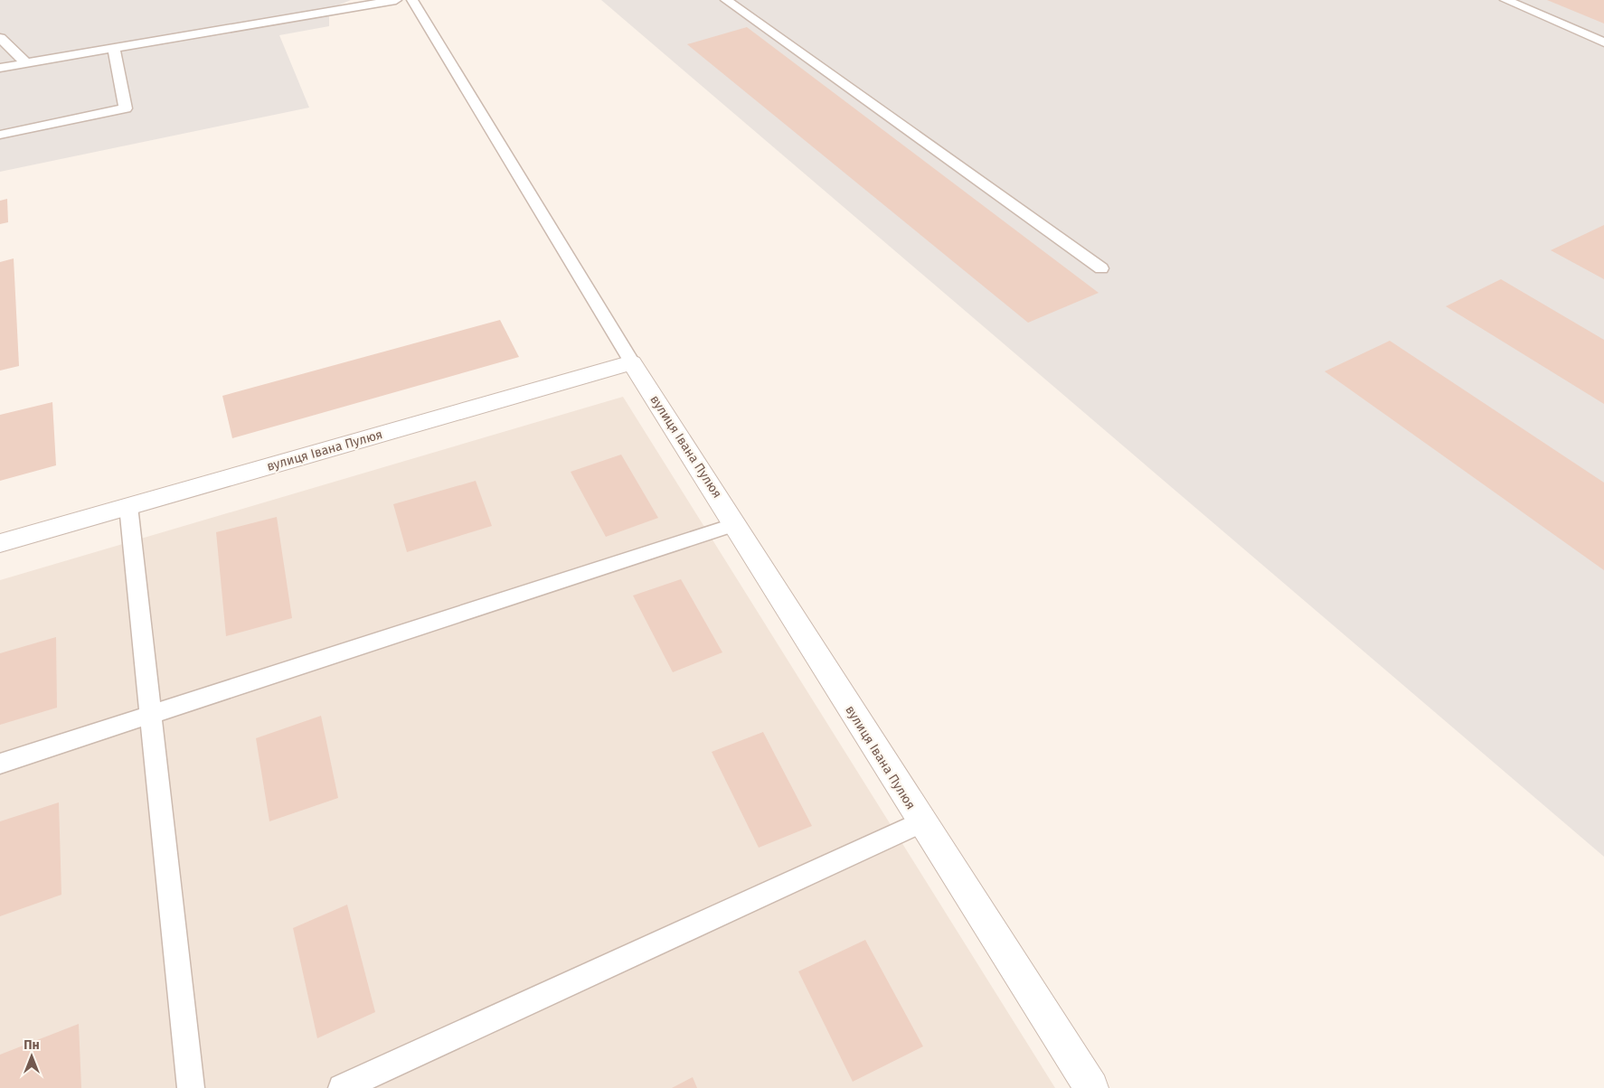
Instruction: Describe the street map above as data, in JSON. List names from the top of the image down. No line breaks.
{"streets":{"street":["вулиця Івана Пулюя"]},"north":"top"}
